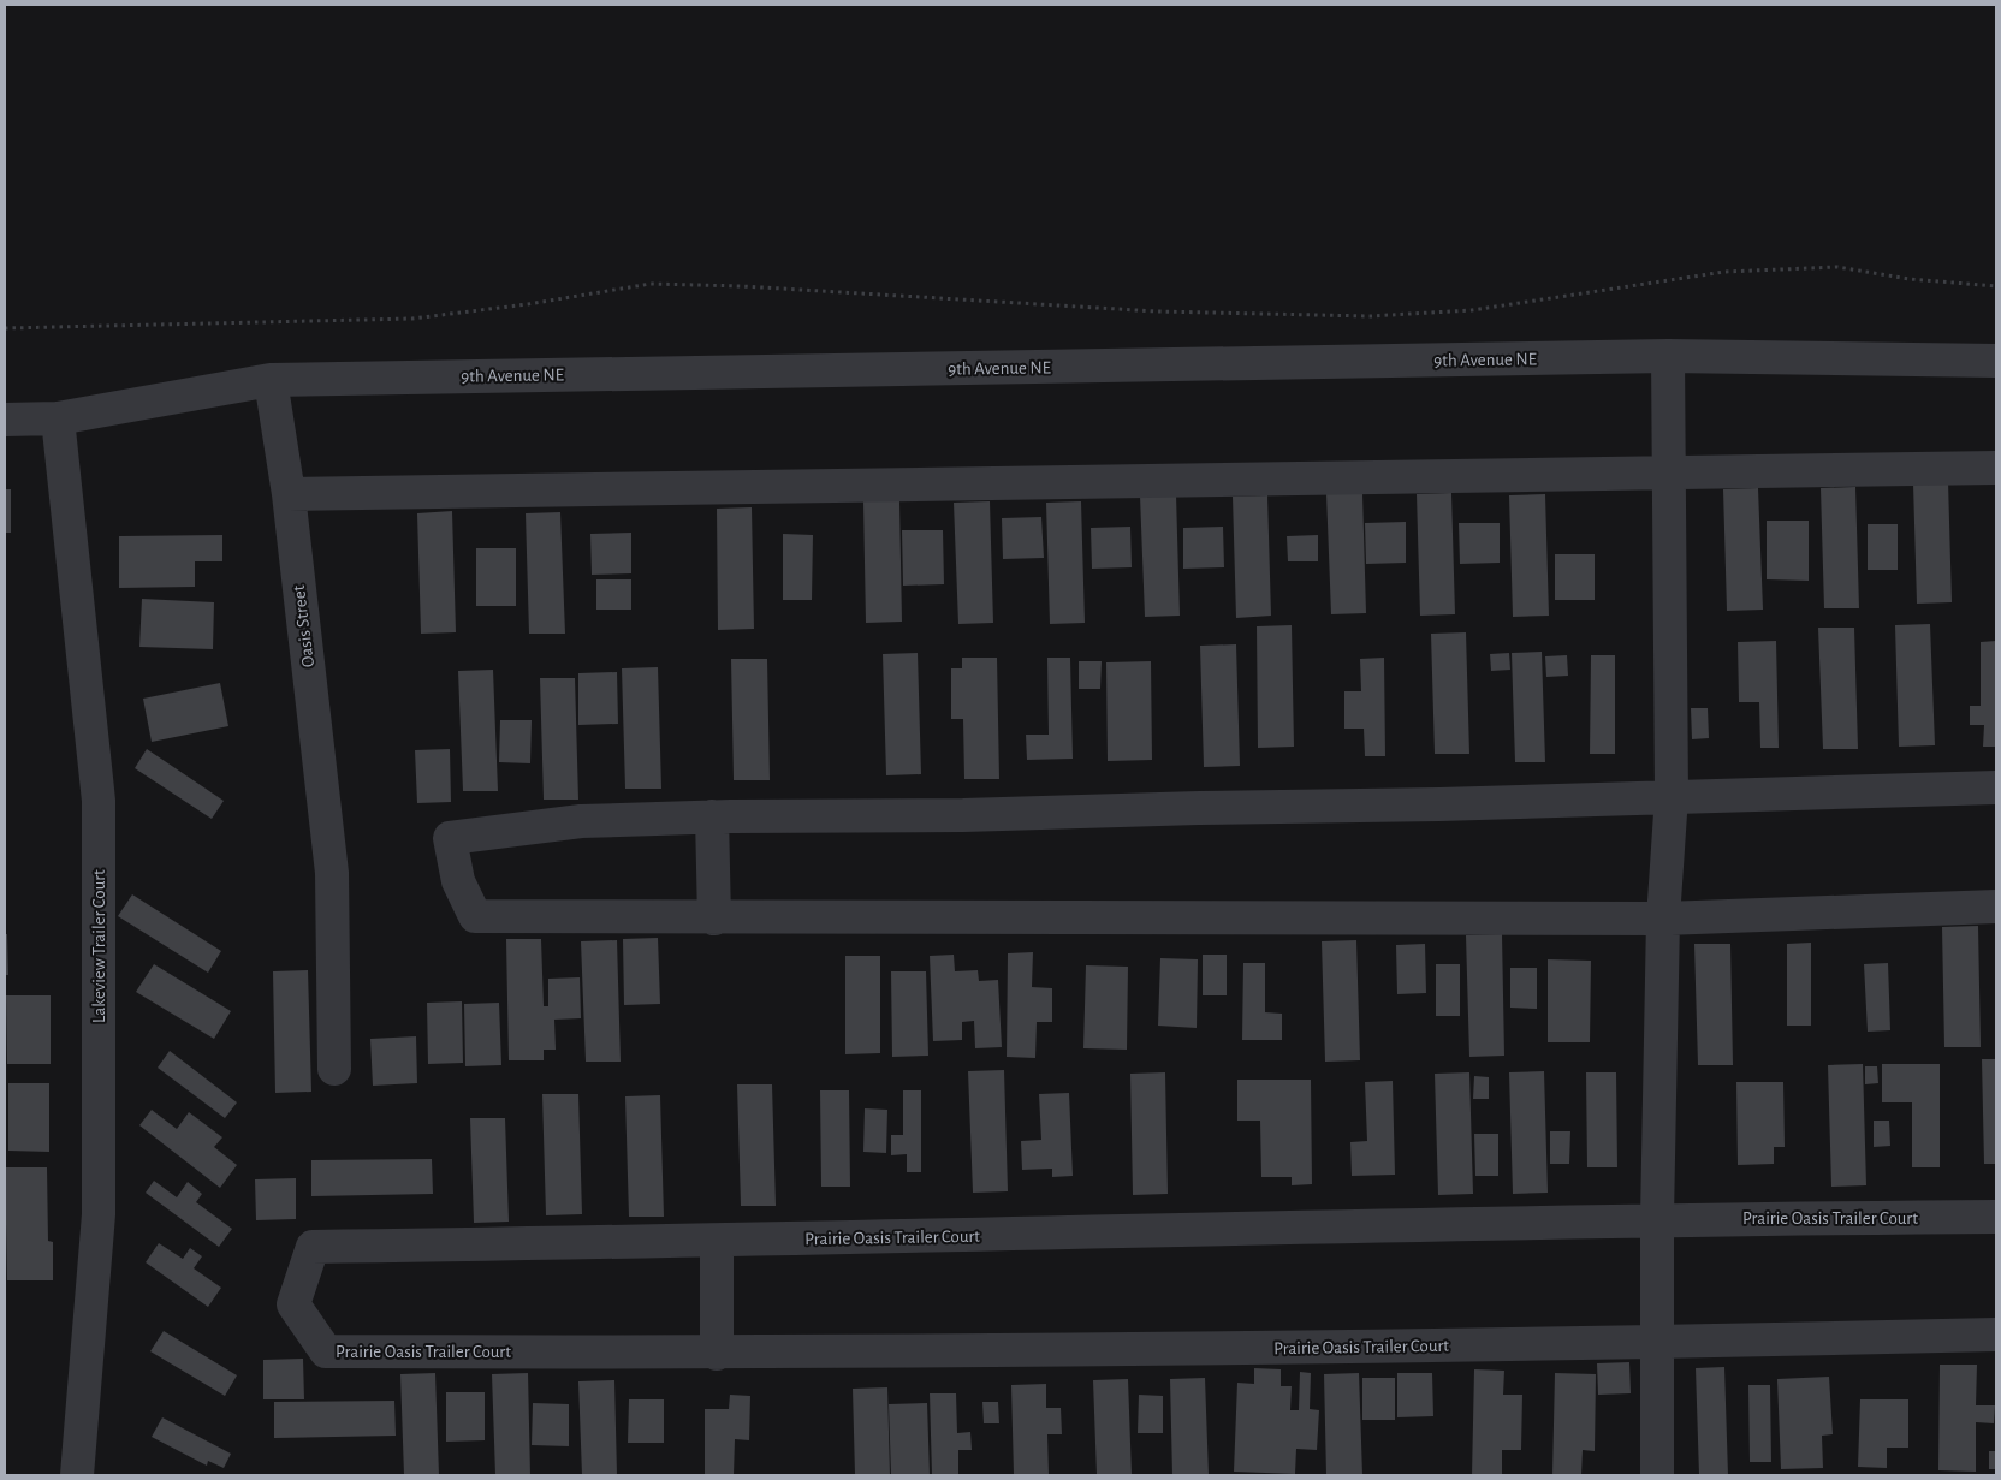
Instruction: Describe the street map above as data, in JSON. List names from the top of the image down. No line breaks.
{"streets":{"street":["9th Avenue NE","Oasis Street","Lakeview Trailer Court","Prairie Oasis Trailer Court"]},"crossings":[["9th Avenue NE","Oasis Street"],["9th Avenue NE","Lakeview Trailer Court"]]}
